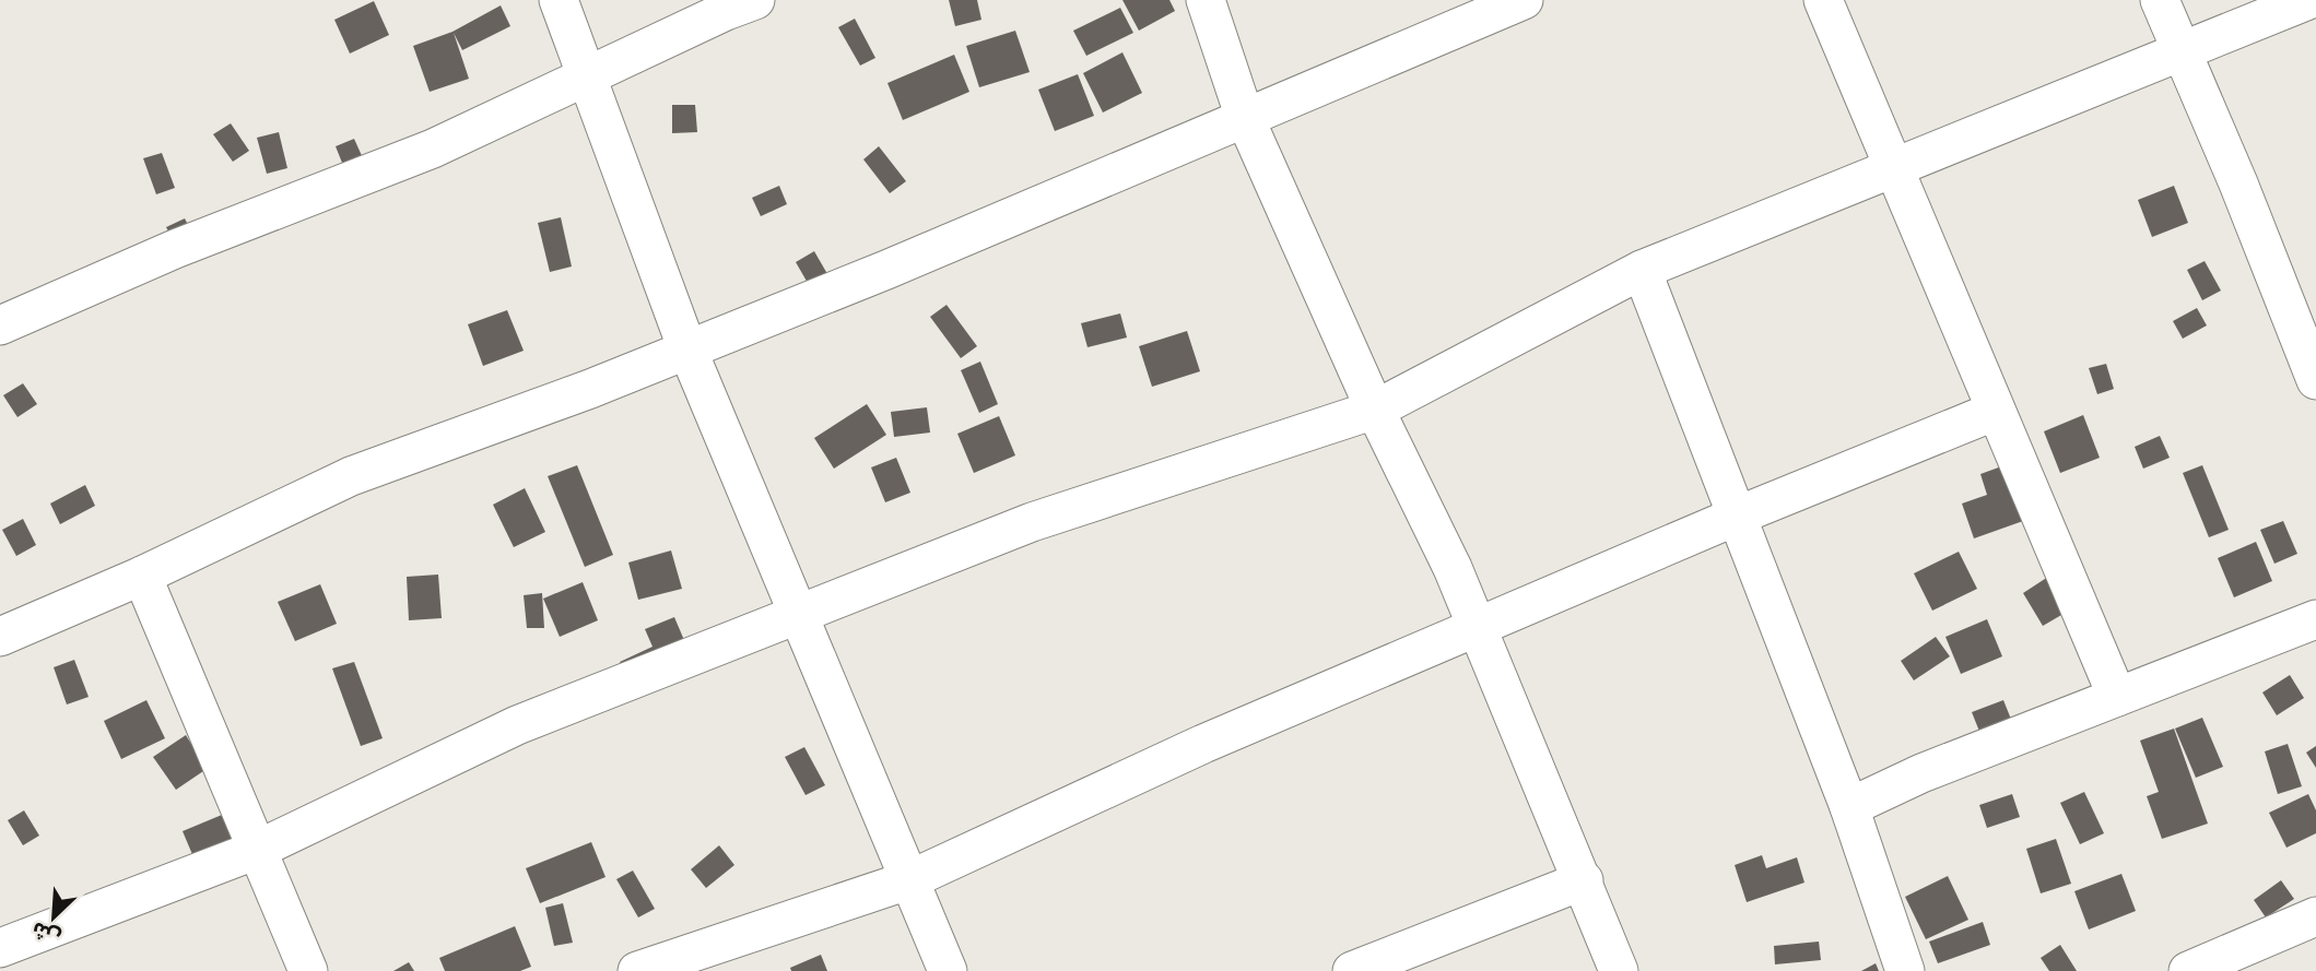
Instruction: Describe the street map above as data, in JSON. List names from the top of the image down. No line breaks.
{"north":"bottom left"}
